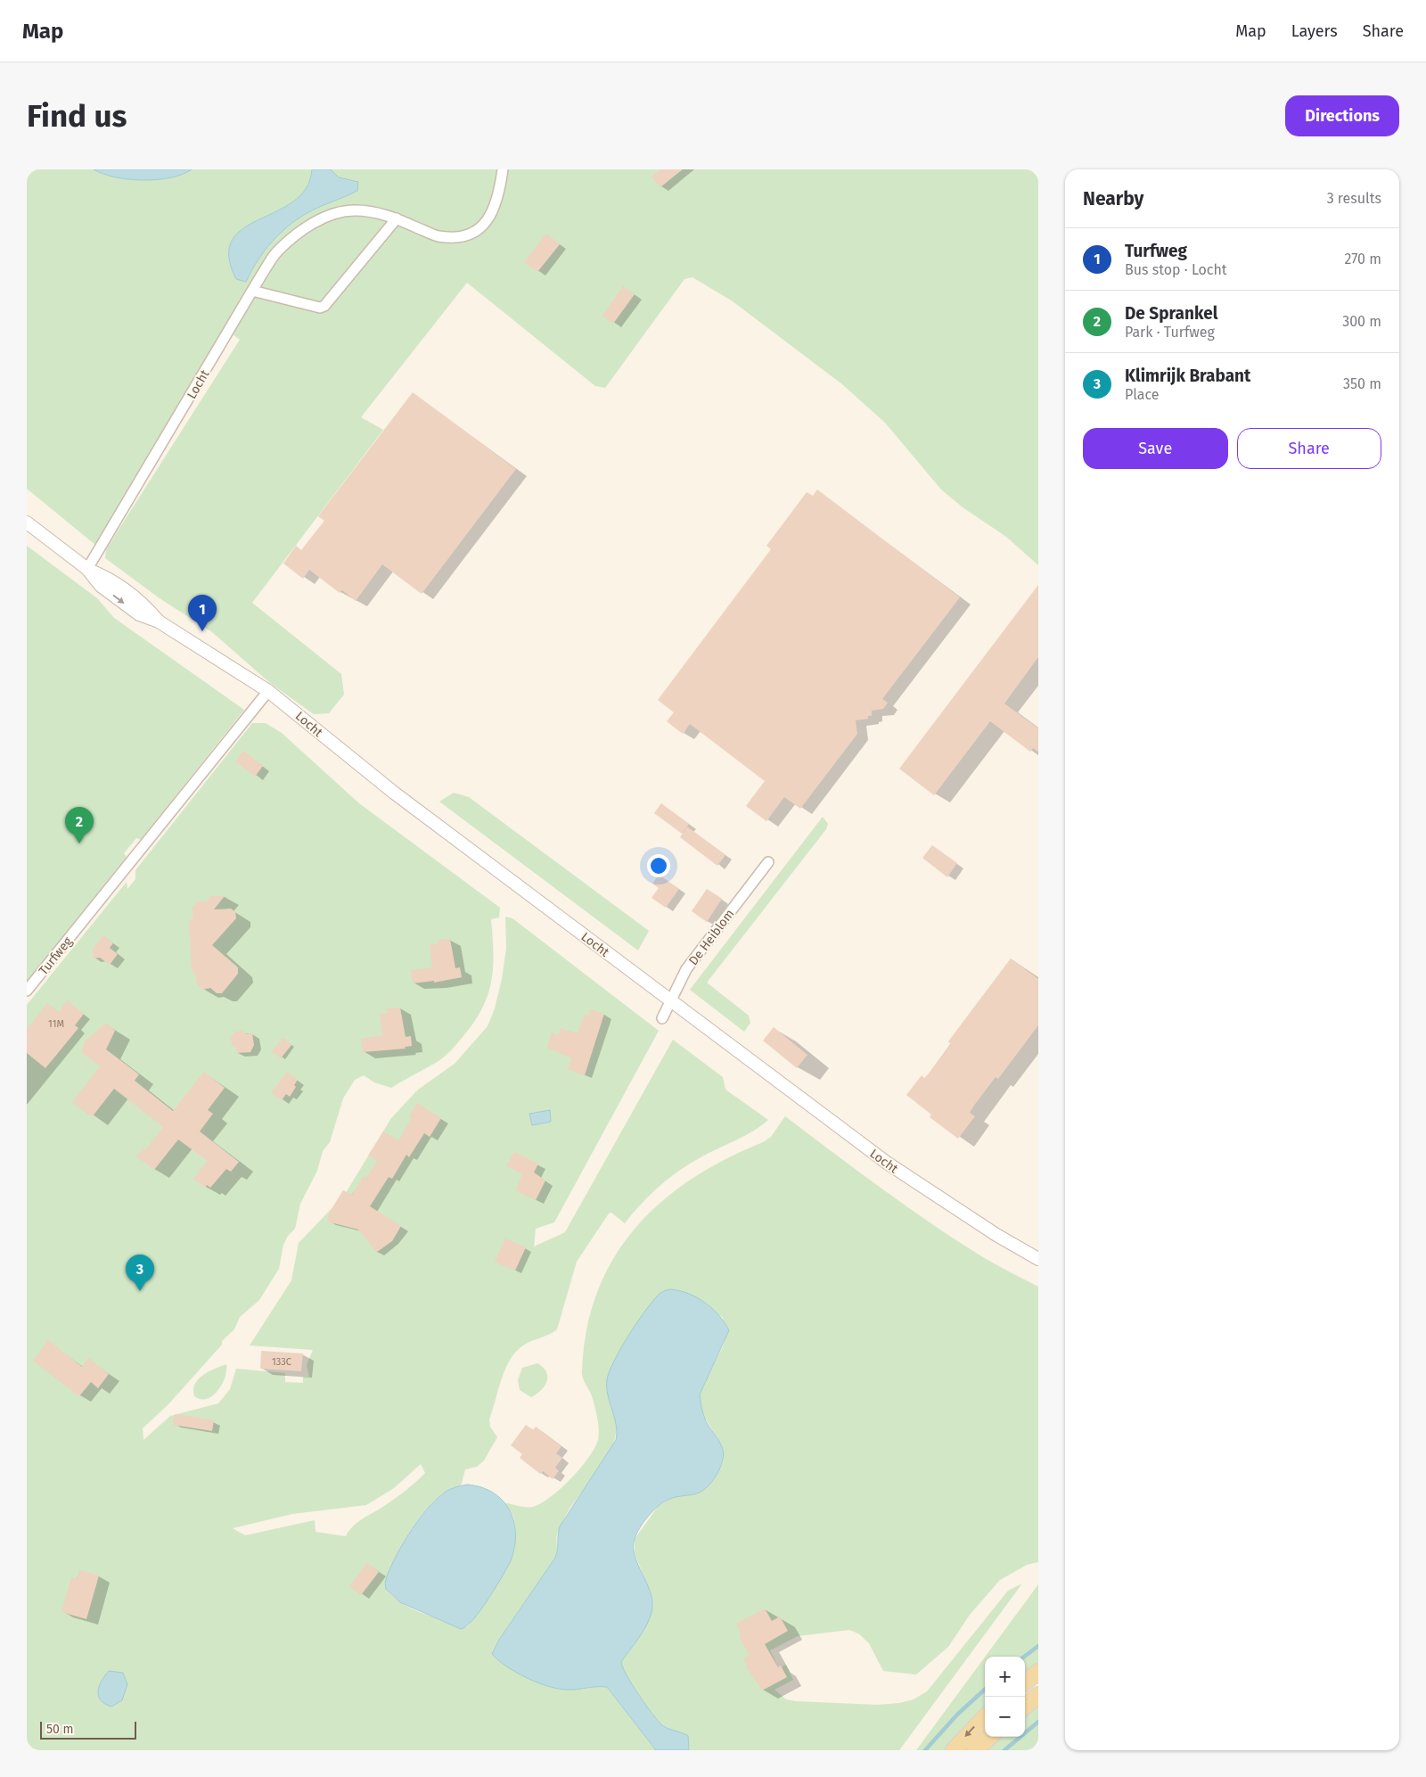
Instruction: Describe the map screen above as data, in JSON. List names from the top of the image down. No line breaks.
{"streets":{"street":["Locht","De Heiblom","Turfweg"]},"crossings":[["Locht","De Heiblom"],["Locht","Turfweg"]],"house_numbers":["11M","133C"],"scale_bar":"50 m","page":{"header":"Map","nav":["Map","Layers","Share"],"buttons":["Directions",["Save","Share"]],"title":"Find us","heading":["Nearby","3 results"],"list":[{"mark":"1","name":"Turfweg","note":"Bus stop · Locht","value":"270 m"},{"mark":"2","name":"De Sprankel","note":"Park · Turfweg","value":"300 m"},{"mark":"3","name":"Klimrijk Brabant","note":"Place","value":"350 m"}],"pins":["1","2","3"],"map_buttons":["+","−"],"scale":"50 m"}}
